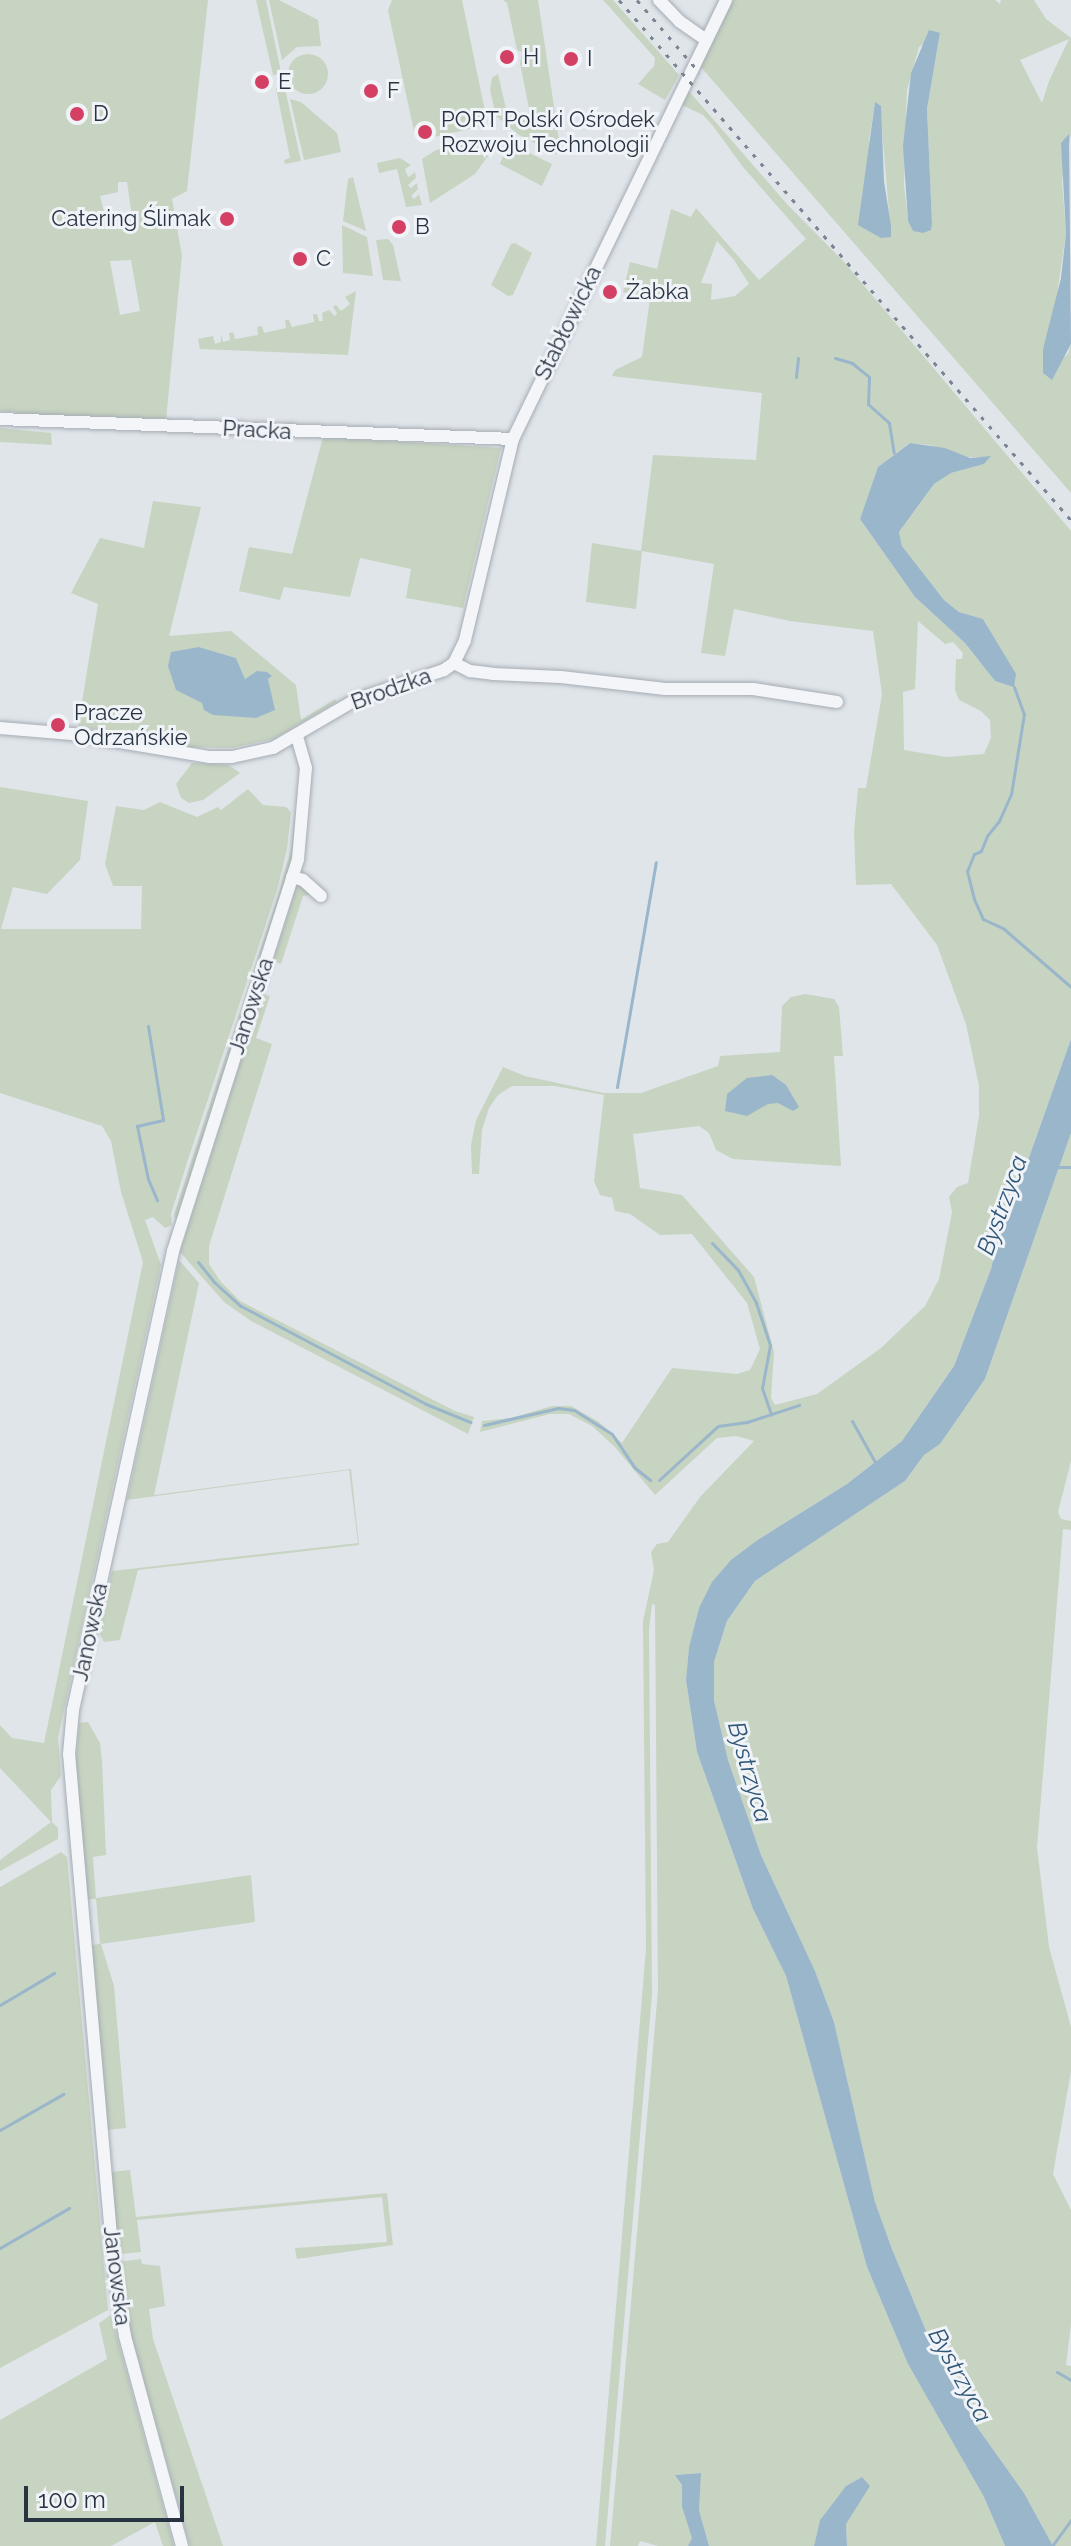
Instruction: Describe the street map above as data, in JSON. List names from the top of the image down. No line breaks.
{"streets":{"street":["Stabłowicka","Pracka","Brodzka","Janowska"]},"crossings":[["Stabłowicka","Pracka"],["Stabłowicka","Brodzka"],["Brodzka","Janowska"]],"water":["Bystrzyca"],"places":["H","I","E","F","D","PORT Polski Ośrodek Rozwoju Technologii","Catering Ślimak","B","C","Żabka","Pracze Odrzańskie"],"scale_bar":"100 m"}
